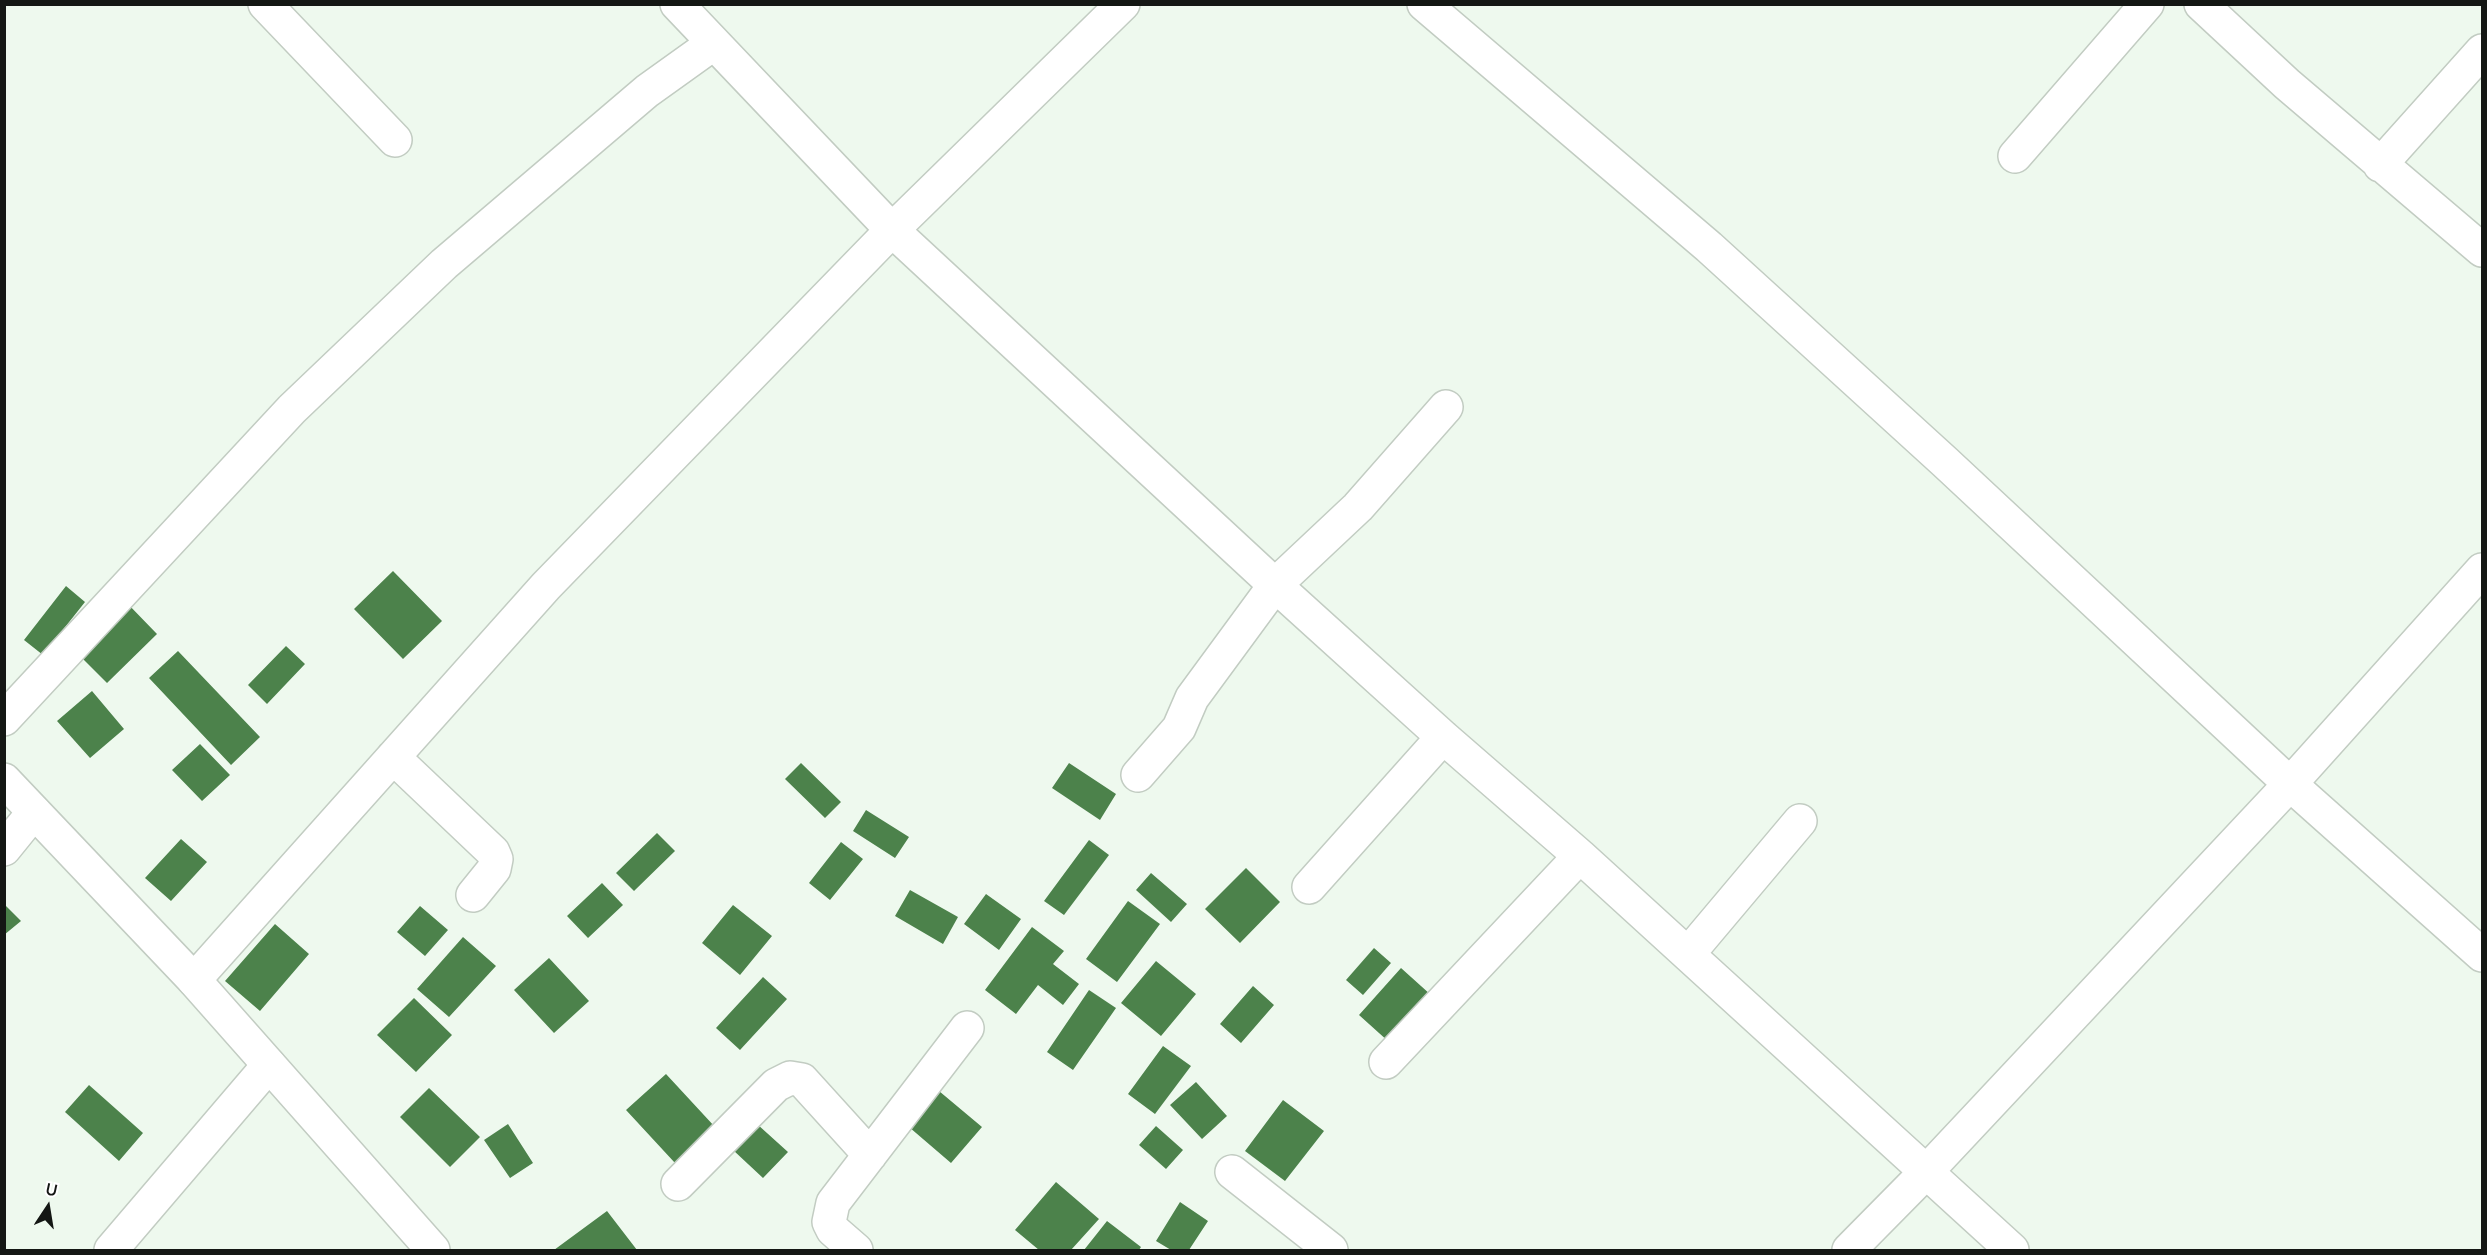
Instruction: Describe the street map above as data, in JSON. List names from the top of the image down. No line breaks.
{"north":"top"}
